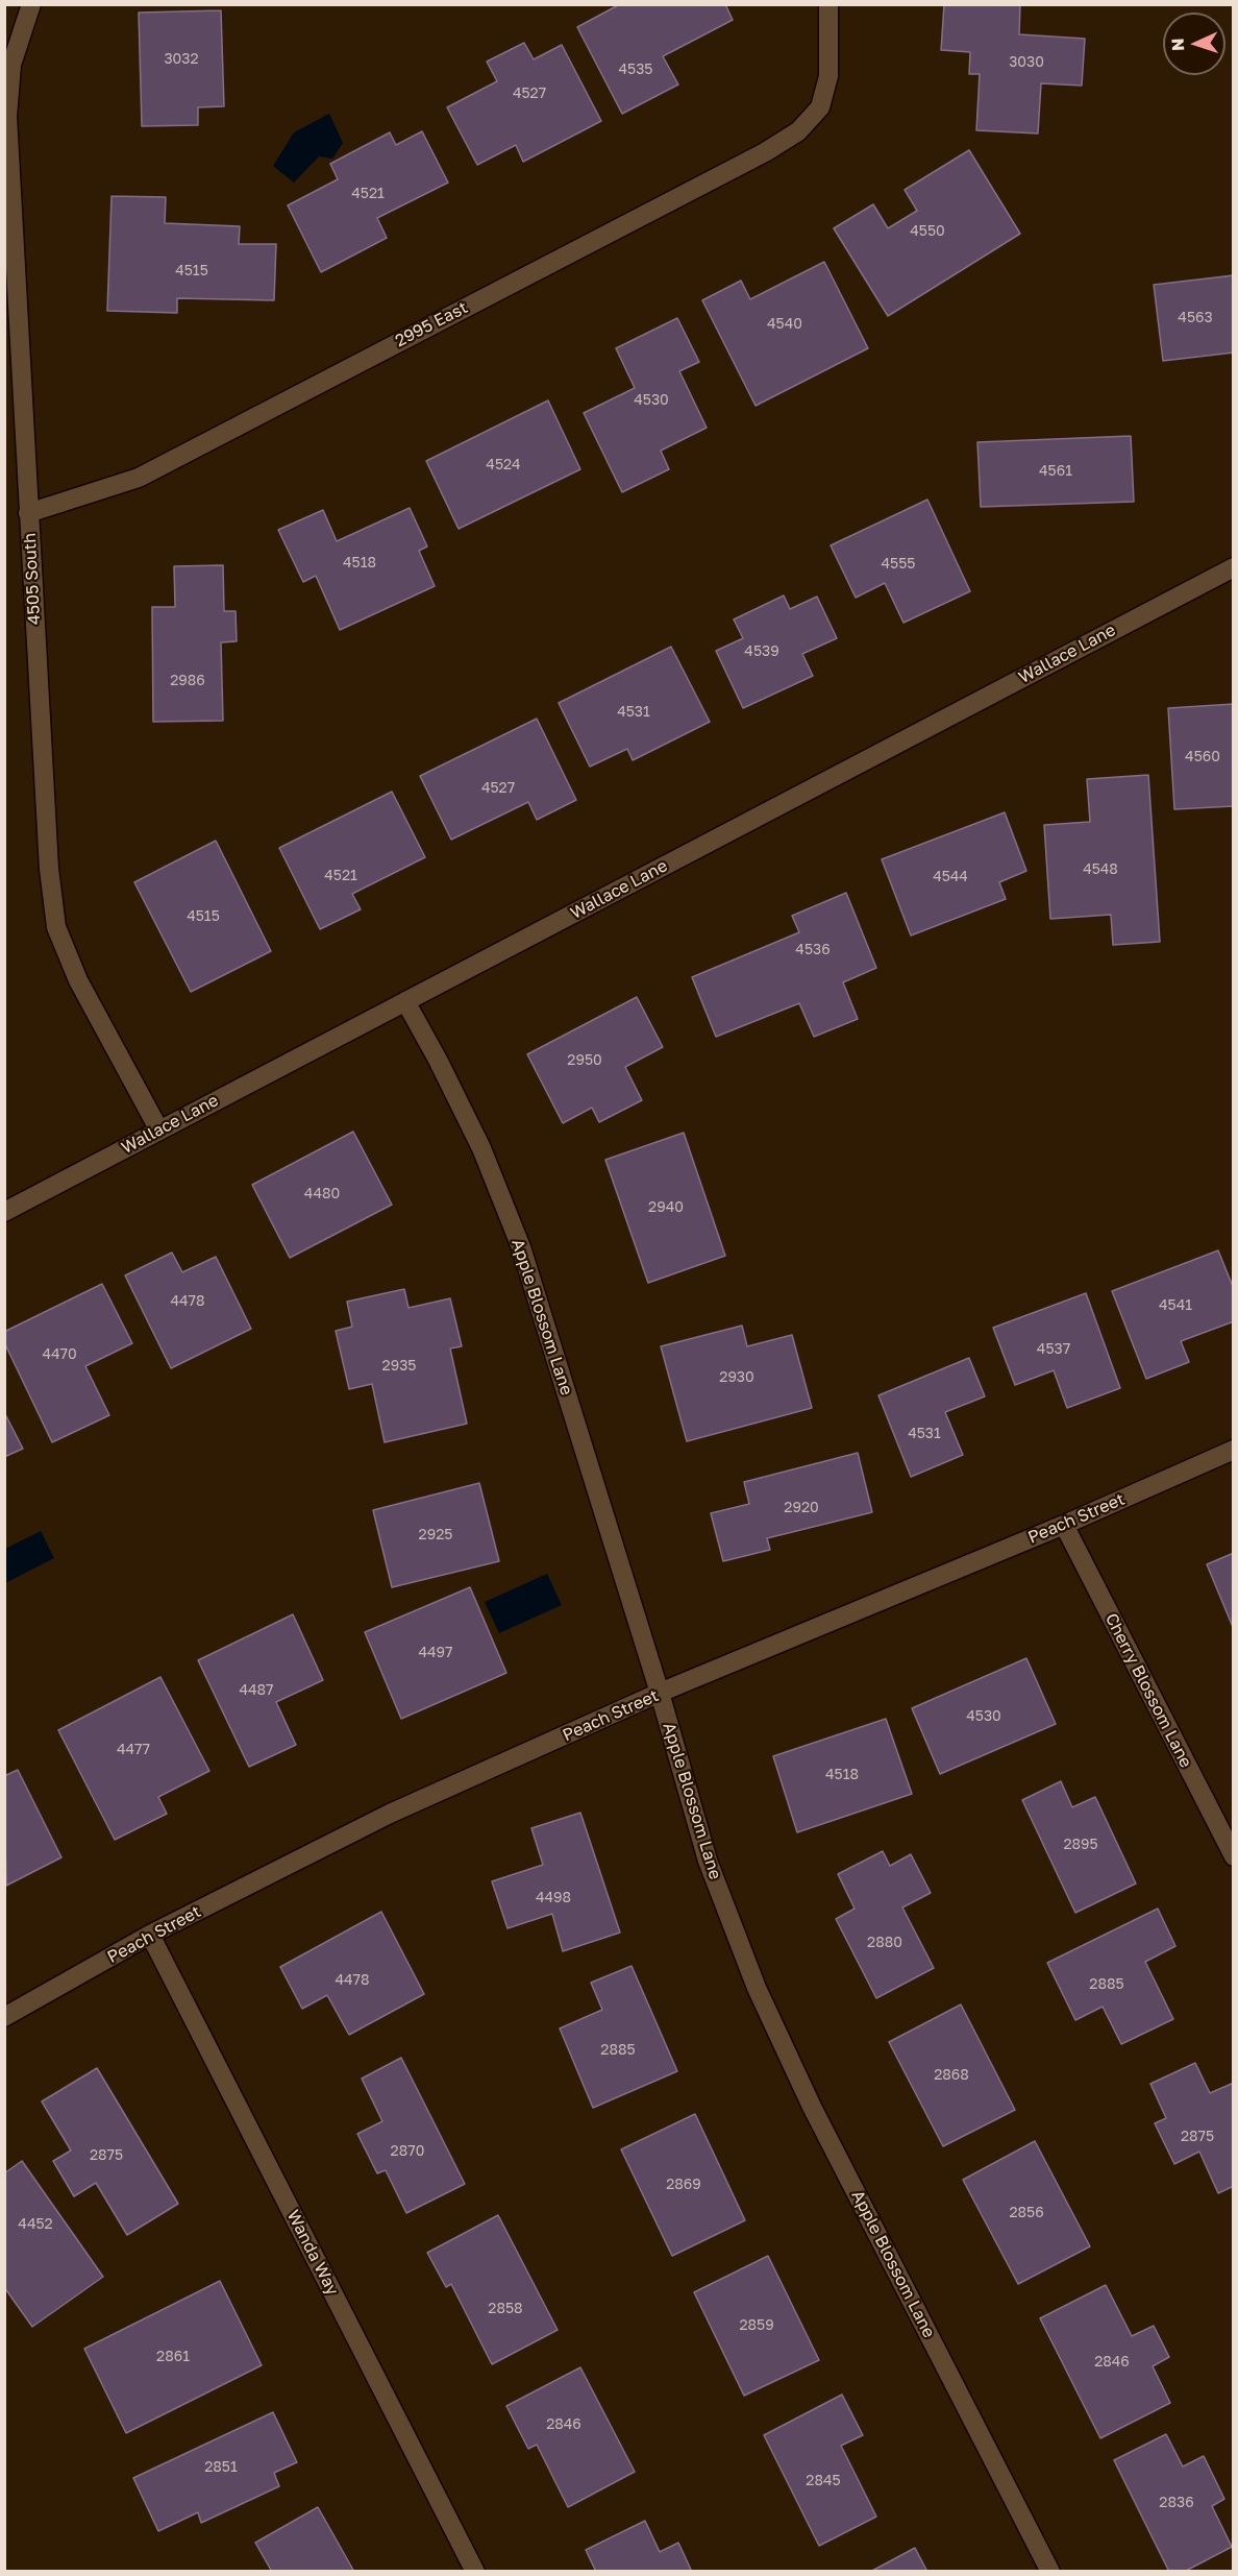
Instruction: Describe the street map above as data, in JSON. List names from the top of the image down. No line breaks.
{"streets":{"street":["2995 East","4505 South","Wallace Lane","Apple Blossom Lane","Peach Street","Cherry Blossom Lane","Wanda Way"]},"crossings":[["2995 East","4505 South"],["4505 South","Wallace Lane"],["Wallace Lane","Apple Blossom Lane"],["Apple Blossom Lane","Peach Street"],["Peach Street","Cherry Blossom Lane"],["Peach Street","Wanda Way"]],"house_numbers":["3032","3030","4535","4527","4521","4550","4515","4563","4540","4530","4524","4561","4518","4555","4539","2986","4531","4560","4527","4548","4521","4544","4515","4536","2950","4480","2940","4478","4541","4537","4470","2935","2930","4531","2920","2925","4497","4487","4530","4477","4518","2895","4498","2880","4478","2885","2885","2868","2875","2870","2875","2869","2856","4452","2858","2859","2861","2846","2846","2851","2845","2836"],"north":"left"}
